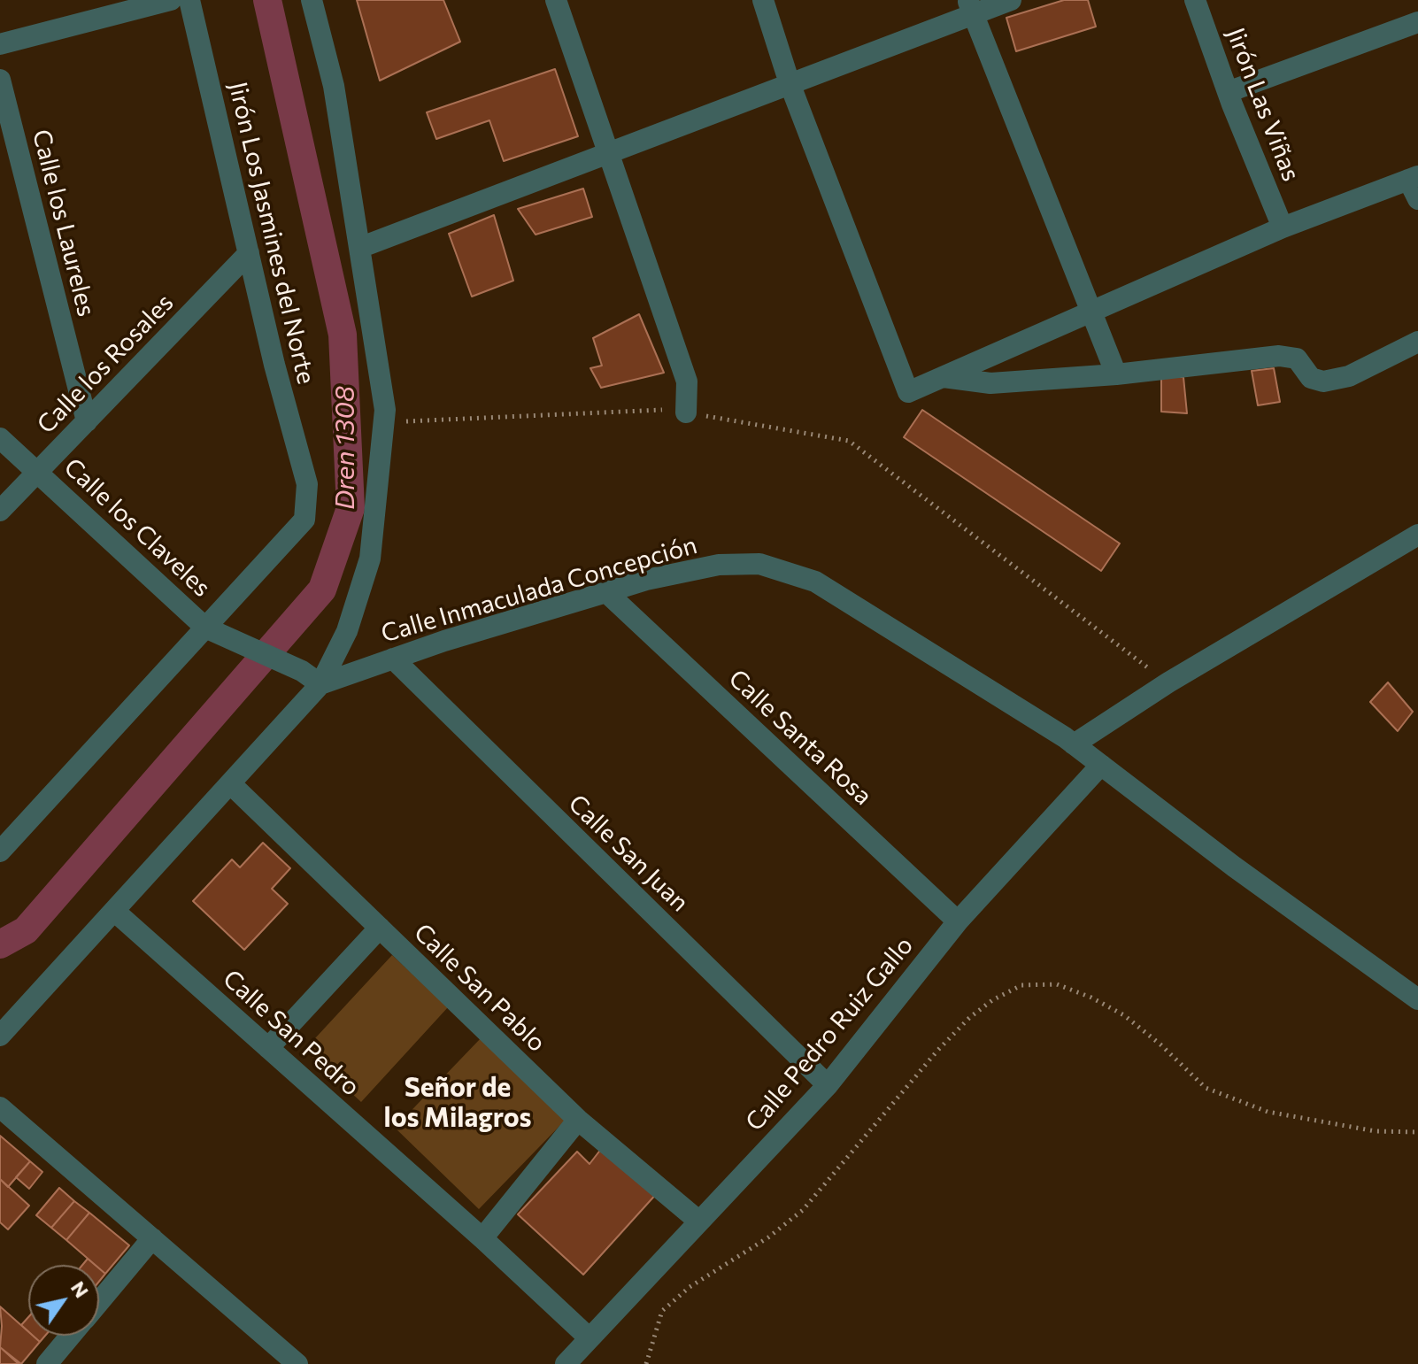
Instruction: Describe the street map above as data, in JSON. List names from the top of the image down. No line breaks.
{"streets":{"street":["Jirón Las Viñas","Calle los Laureles","Jirón Los Jasmines del Norte","Calle los Rosales","Calle los Claveles","Calle Inmaculada Concepción","Calle Santa Rosa","Calle San Juan","Calle San Pablo","Calle San Pedro","Calle Pedro Ruiz Gallo"]},"crossings":[["Calle los Laureles","Calle los Rosales"],["Jirón Los Jasmines del Norte","Calle los Rosales"],["Jirón Los Jasmines del Norte","Calle los Claveles"],["Calle los Rosales","Calle los Claveles"],["Calle los Claveles","Calle Inmaculada Concepción"],["Calle Inmaculada Concepción","Calle Santa Rosa"],["Calle Inmaculada Concepción","Calle San Juan"],["Calle Inmaculada Concepción","Calle Pedro Ruiz Gallo"],["Calle Santa Rosa","Calle Pedro Ruiz Gallo"],["Calle San Juan","Calle Pedro Ruiz Gallo"],["Calle San Pablo","Calle Pedro Ruiz Gallo"],["Calle San Pedro","Calle Pedro Ruiz Gallo"]],"districts":["Señor de los Milagros"],"water":["Dren 1308"],"north":"top right"}
